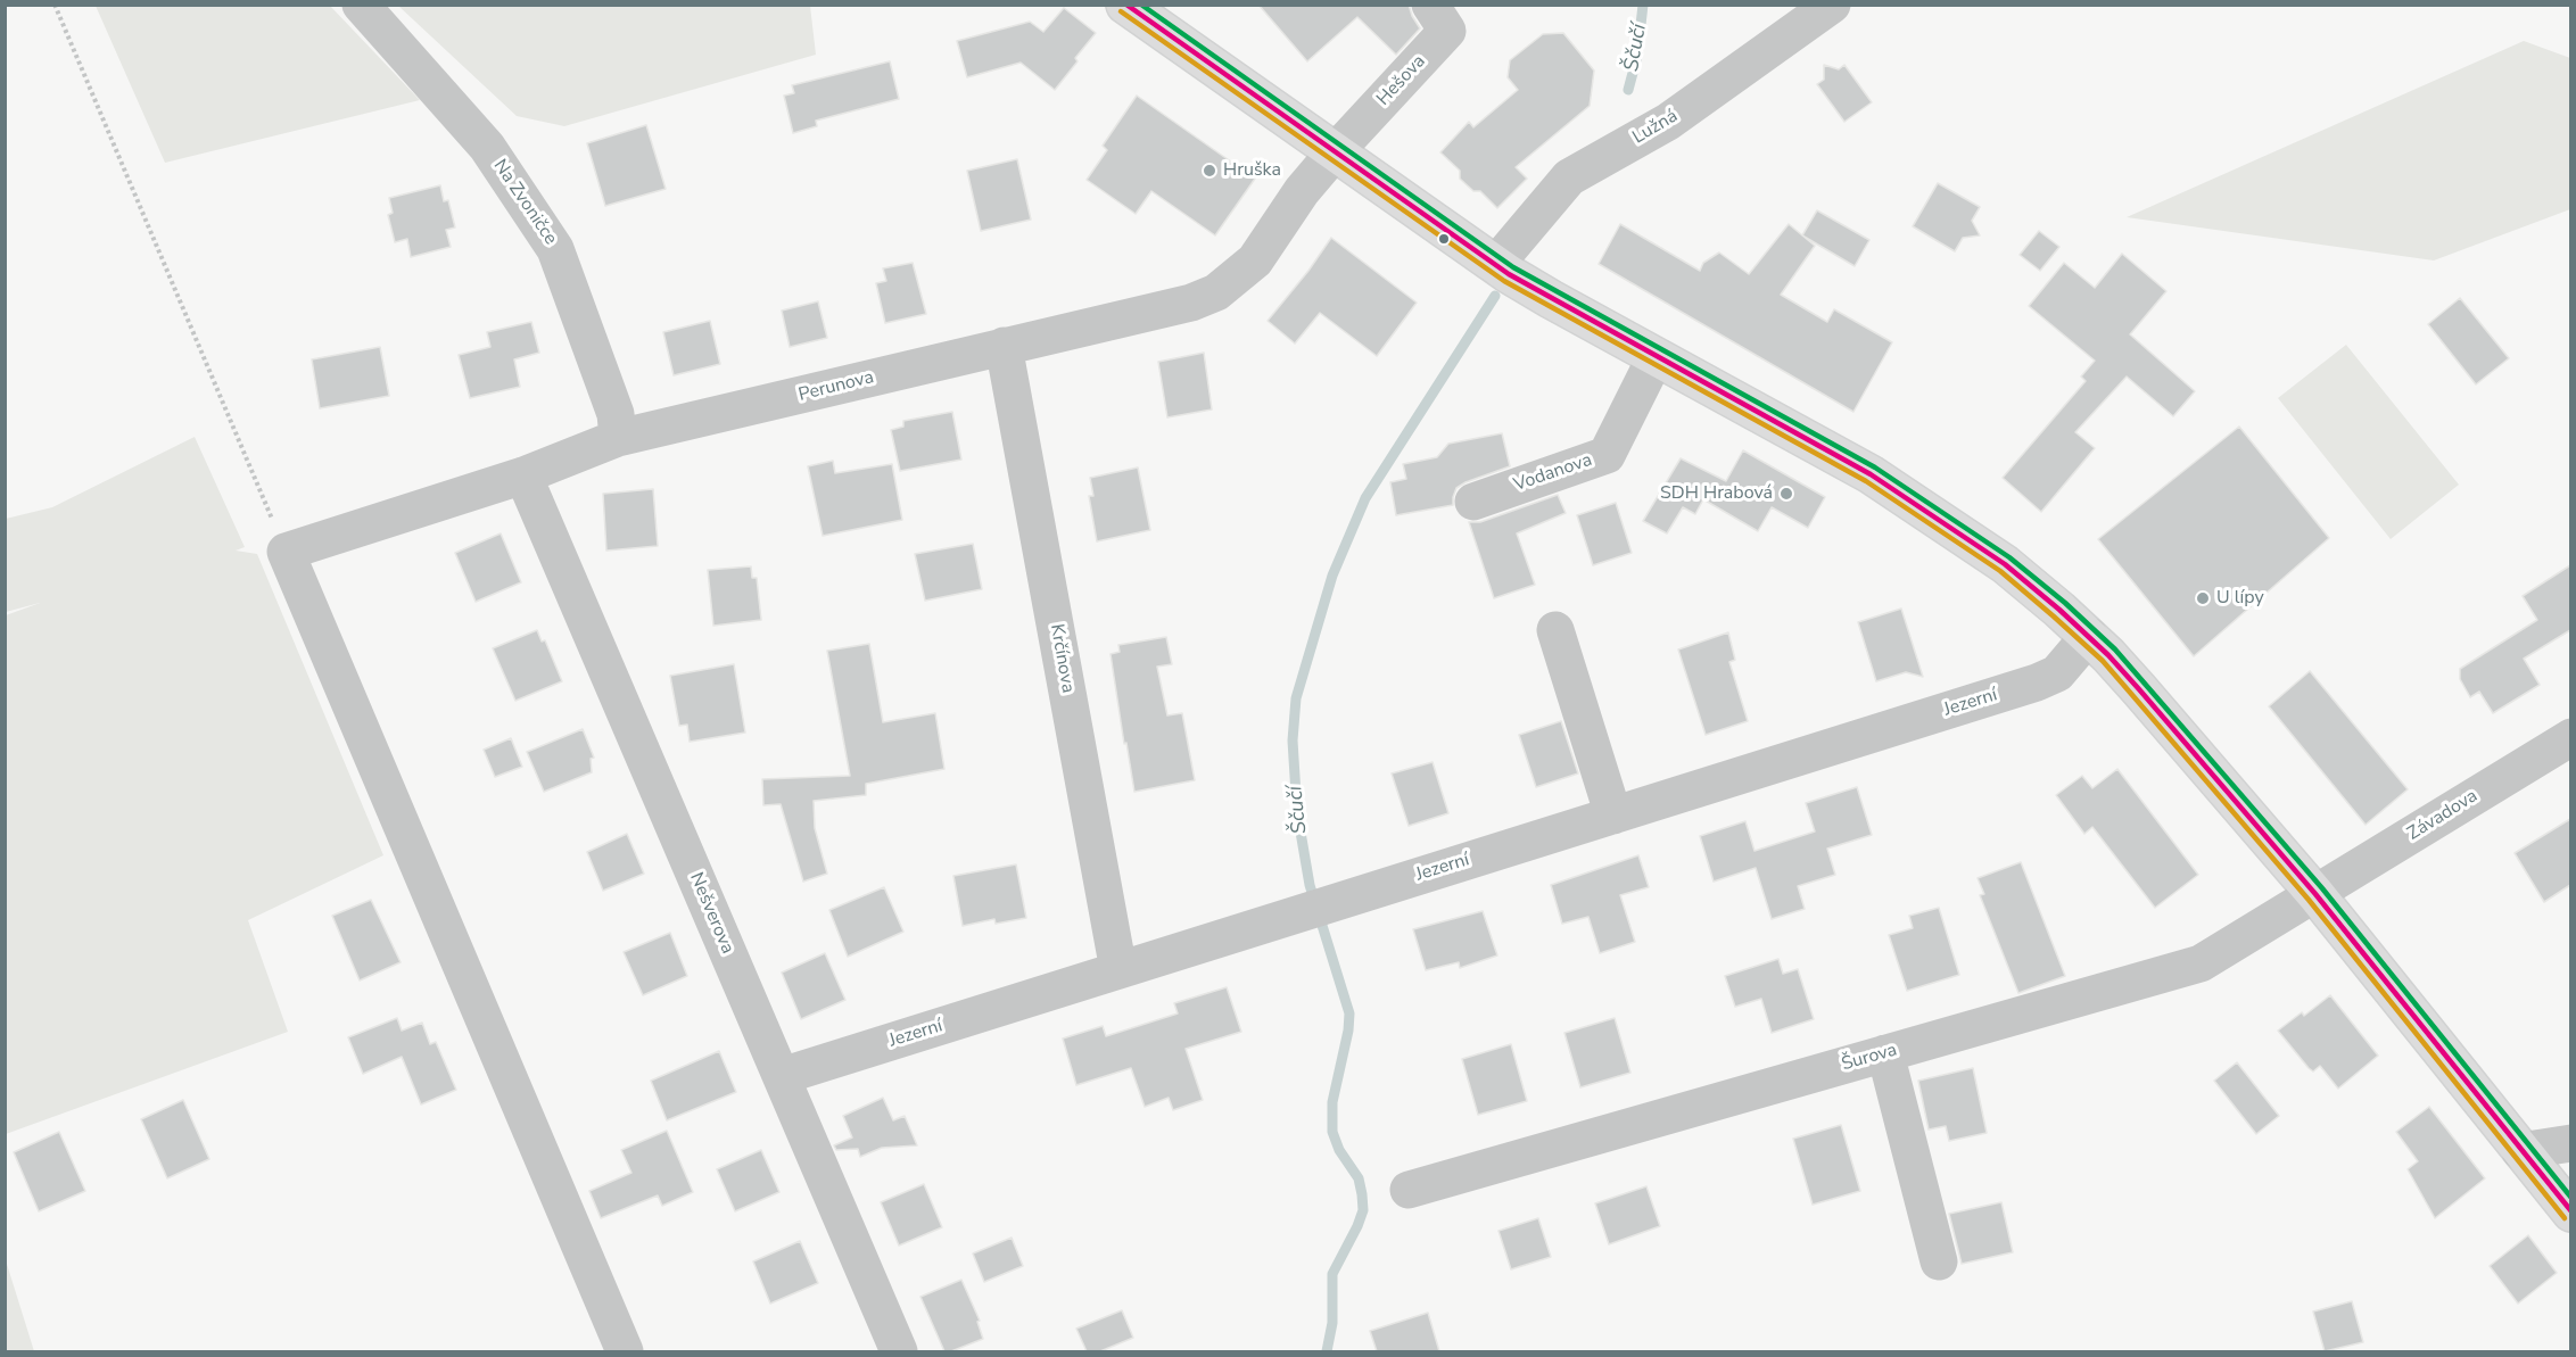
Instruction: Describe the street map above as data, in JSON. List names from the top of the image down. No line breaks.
{"streets":{"street":["Hešova","Lužná","Na Zvoničce","Perunova","Vodanova","Krčínova","Jezerní","Závadova","Nešverova","Šurova"]},"crossings":[["Hešova","Perunova"],["Na Zvoničce","Perunova"],["Perunova","Krčínova"],["Perunova","Nešverova"],["Krčínova","Jezerní"],["Jezerní","Nešverova"],["Závadova","Šurova"]],"water":["Ščučí"],"places":["Hruška","SDH Hrabová","U lípy"]}
